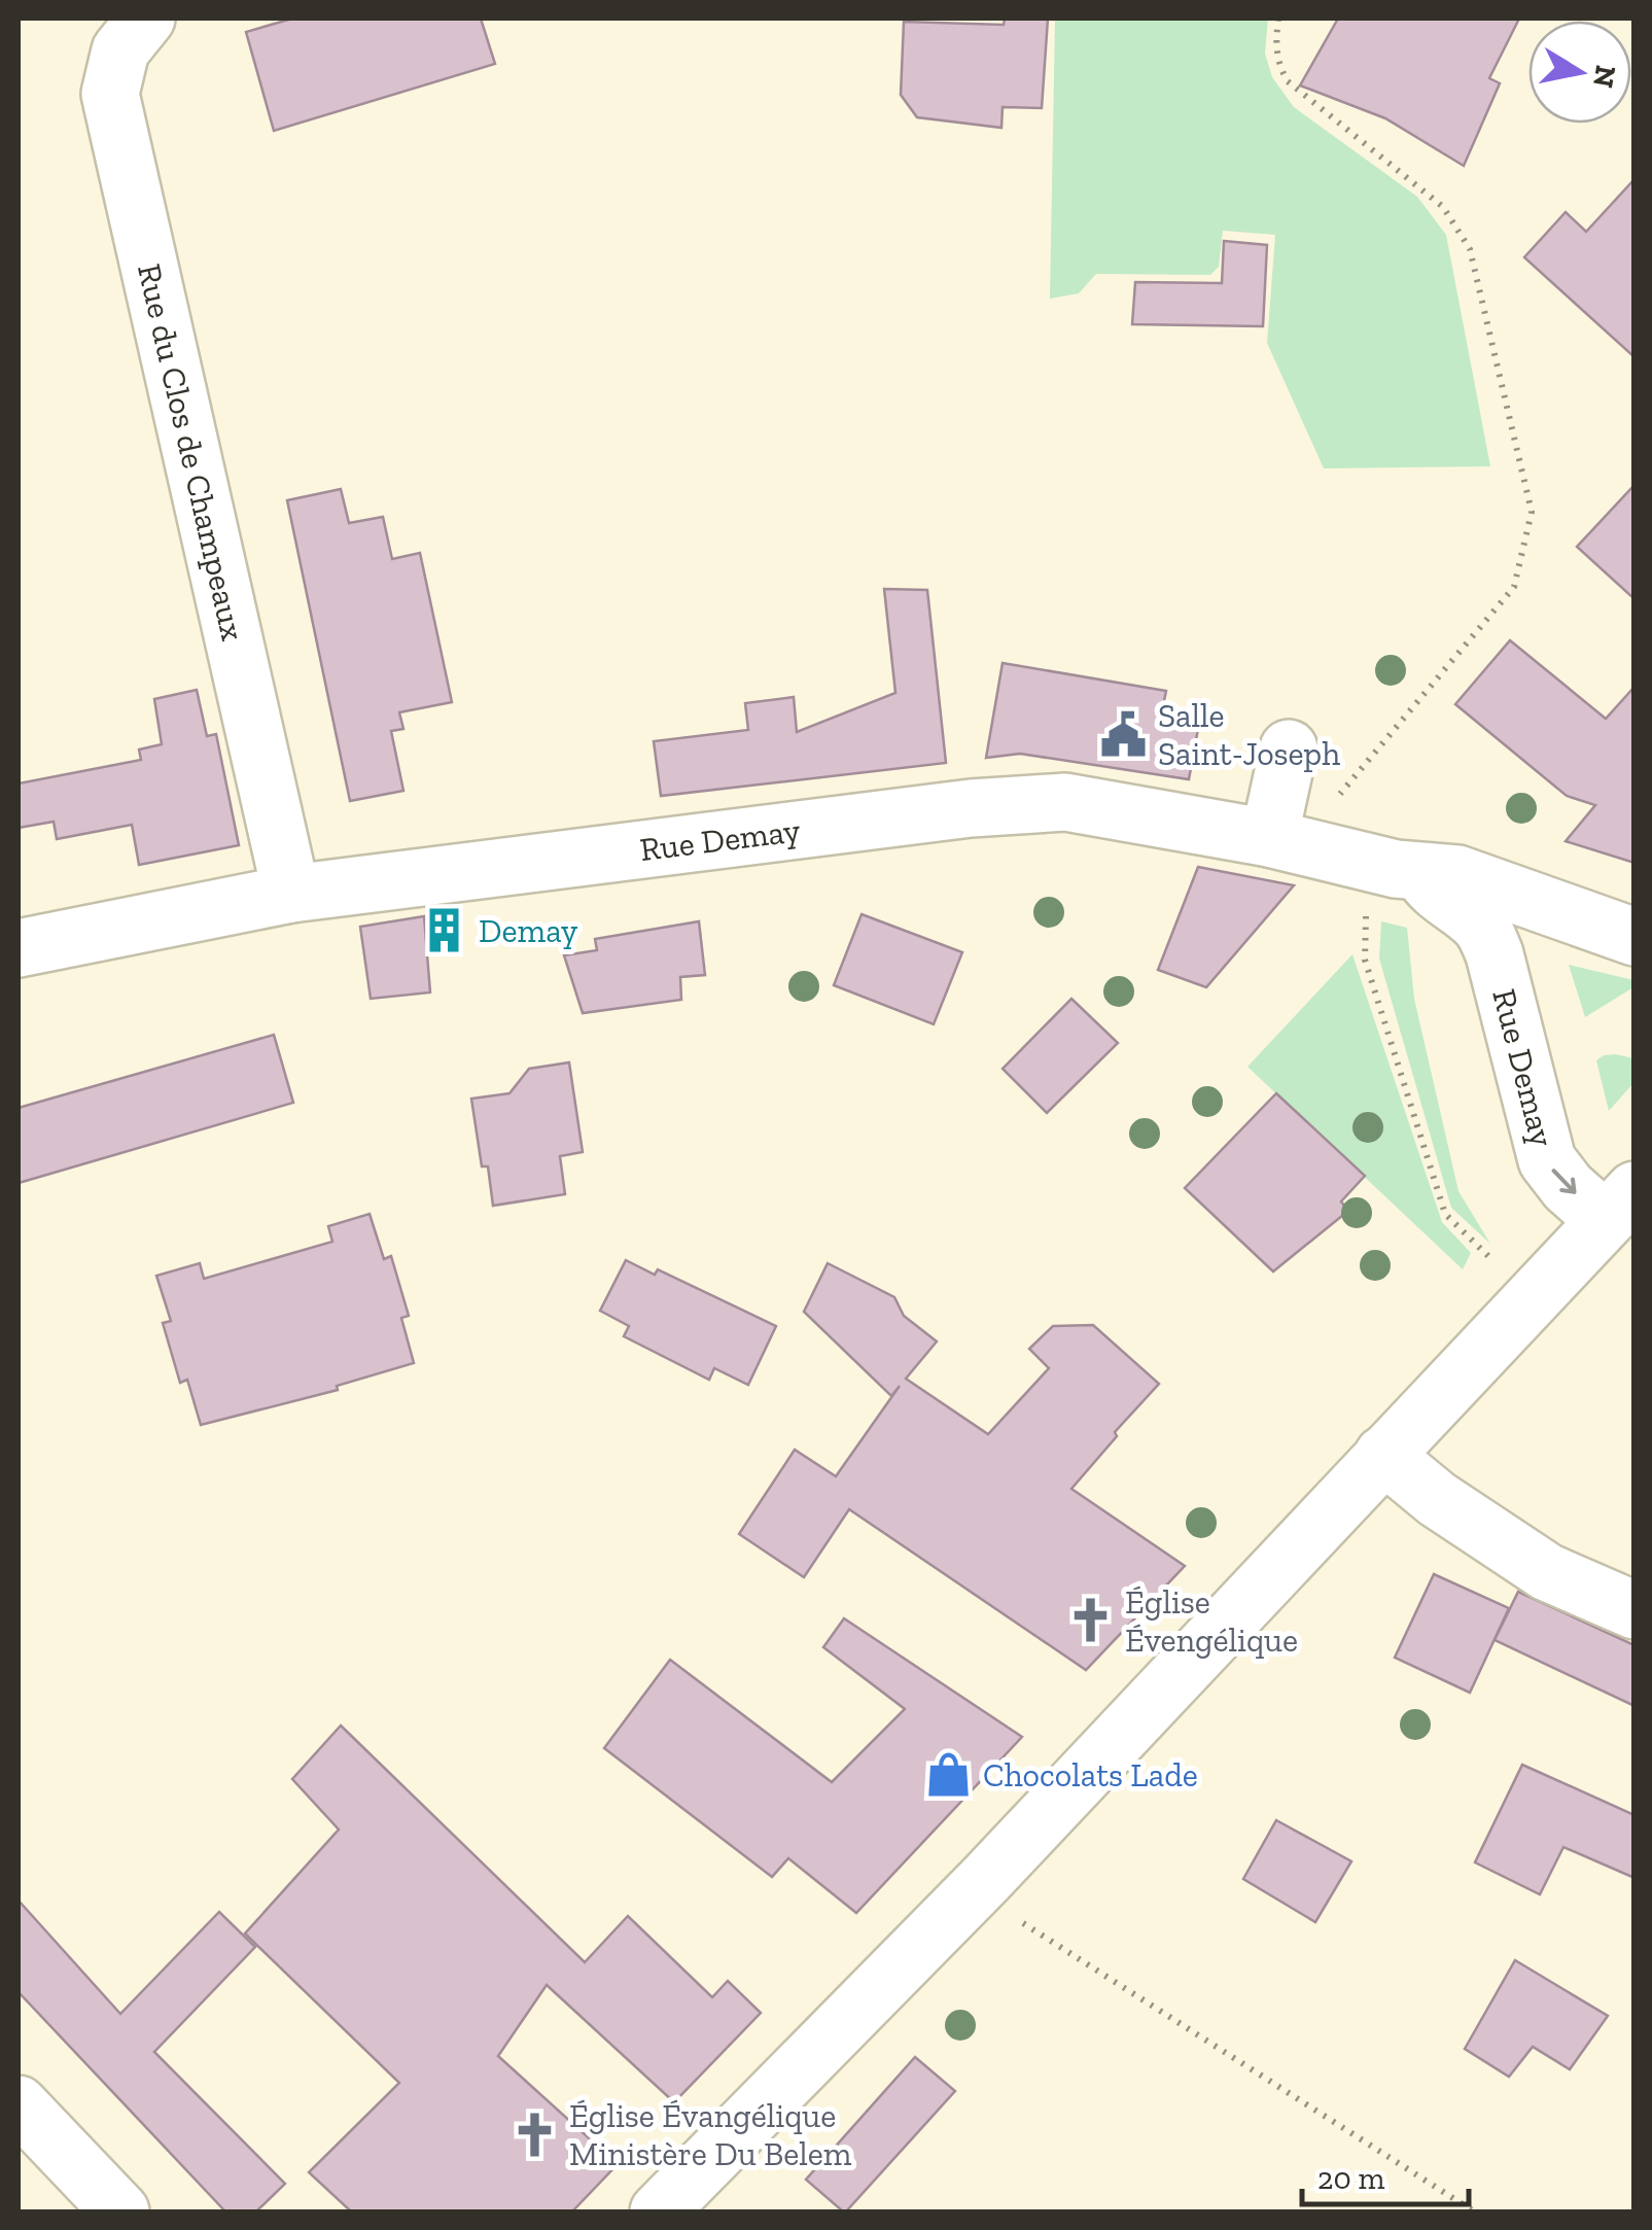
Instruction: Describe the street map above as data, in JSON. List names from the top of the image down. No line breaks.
{"streets":{"street":["Rue du Clos de Champeaux","Rue Demay"]},"crossings":[["Rue du Clos de Champeaux","Rue Demay"]],"places":{"public building":["Salle Saint-Joseph"],"building":["Demay"],"church":["Église Évengélique","Église Évangélique Ministère Du Belem"],"shop":["Chocolats Lade"]},"scale_bar":"20 m","north":"right"}
